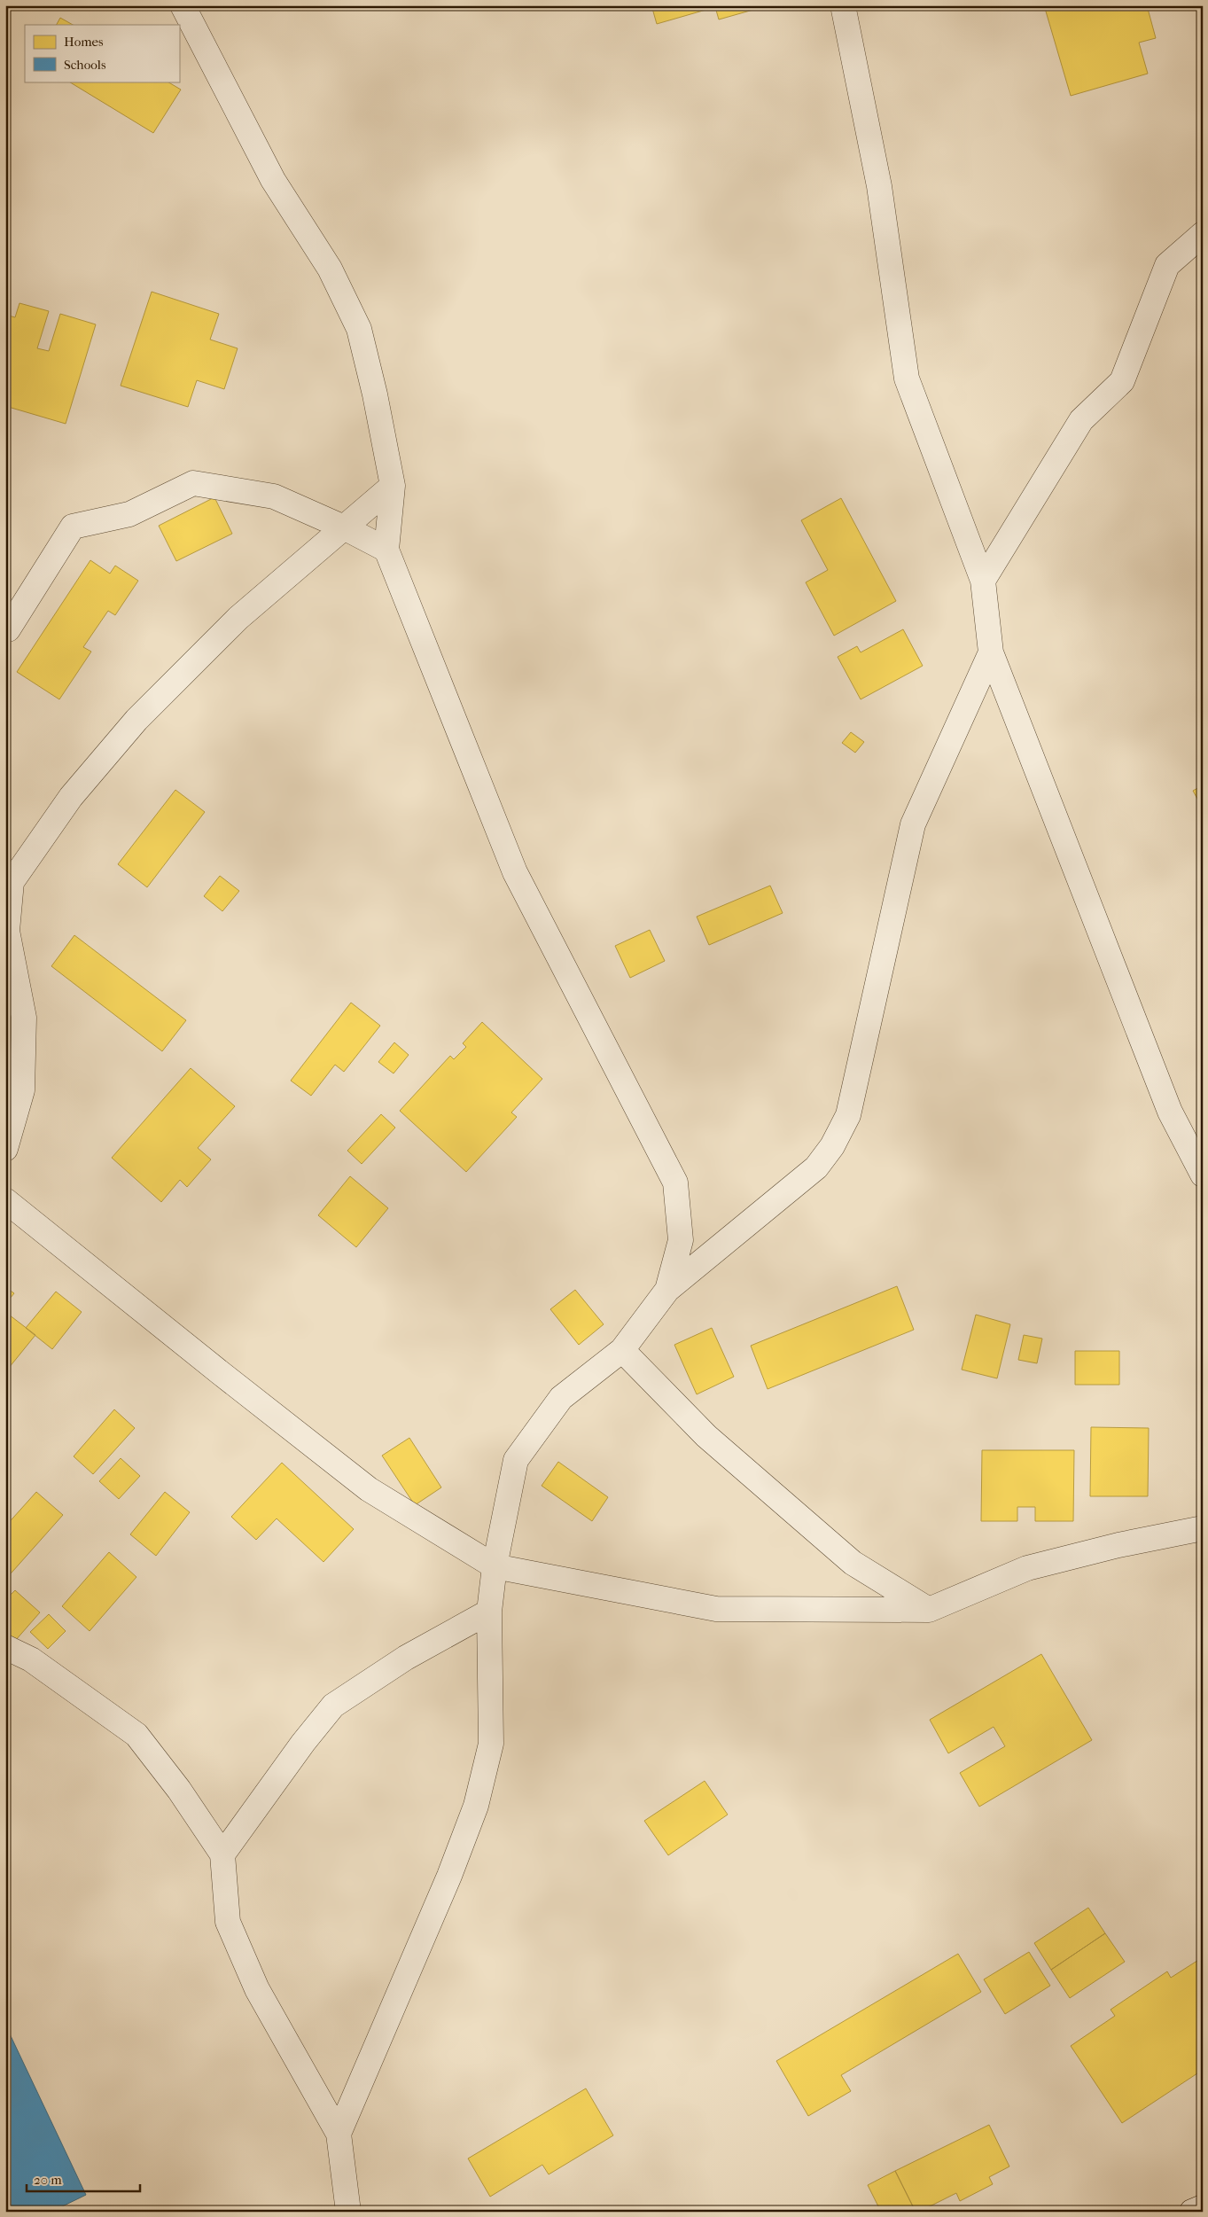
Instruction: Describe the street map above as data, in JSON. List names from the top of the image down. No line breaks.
{"legend":["Homes","Schools"],"scale_bar":"20 m"}
